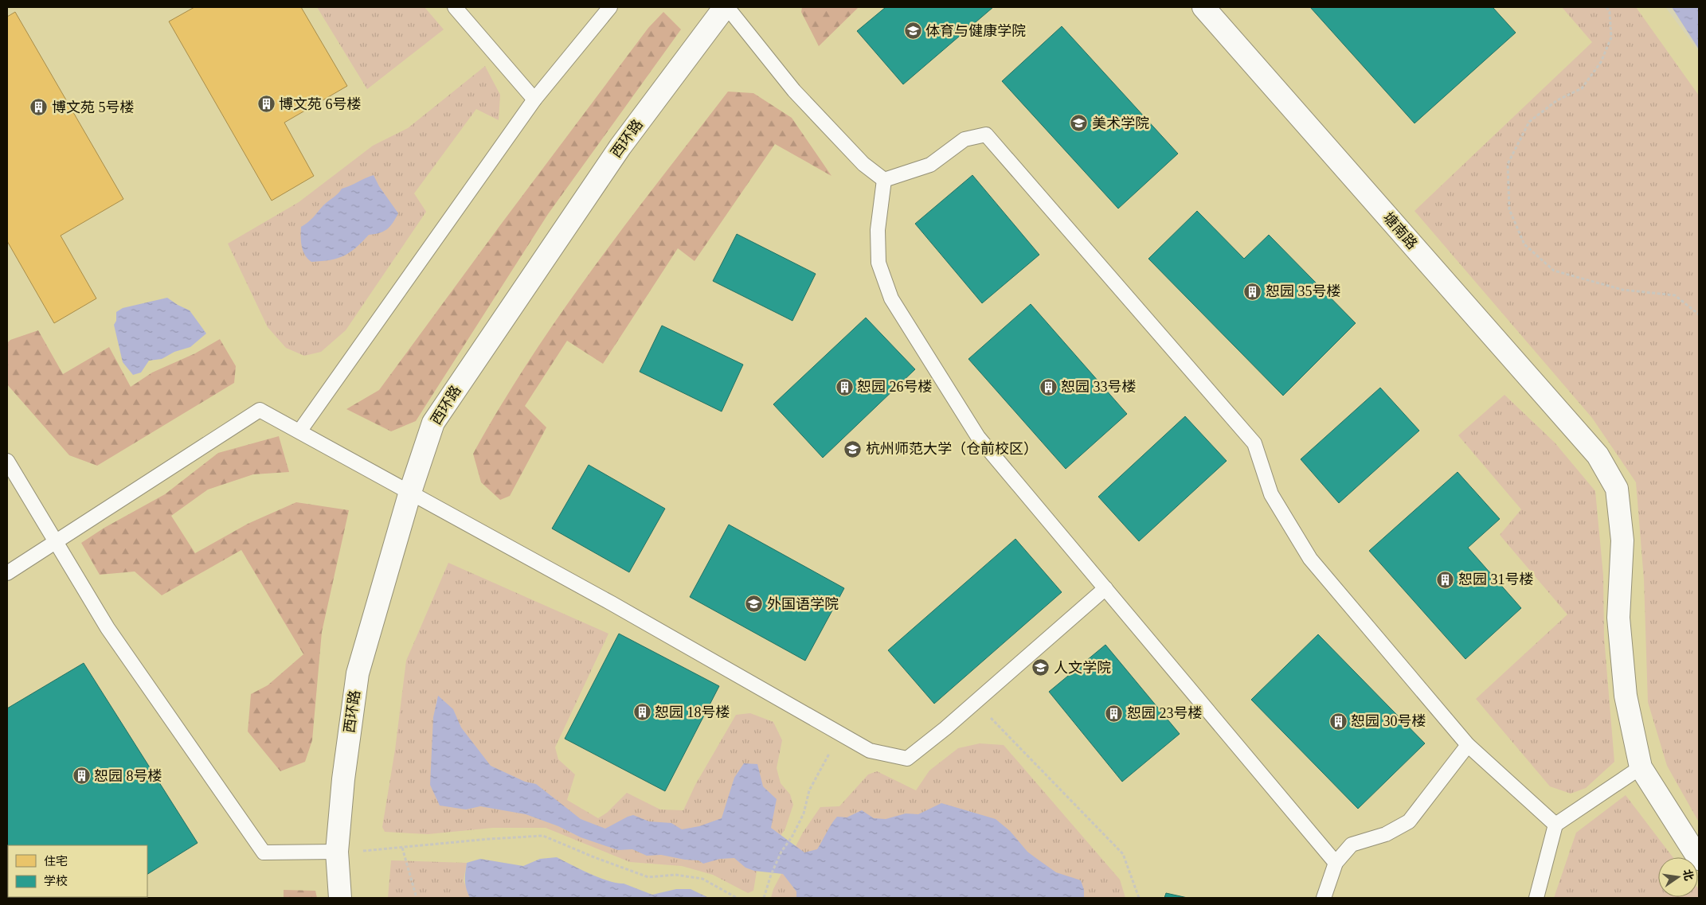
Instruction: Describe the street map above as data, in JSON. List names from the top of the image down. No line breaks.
{"streets":{"street":["西环路","塘南路"]},"places":{"school or university":["体育与健康学院","美术学院","杭州师范大学（仓前校区）","外国语学院","人文学院"],"building":["博文苑 6号楼","博文苑 5号楼","恕园 35号楼","恕园 26号楼","恕园 33号楼","恕园 31号楼","恕园 18号楼","恕园 23号楼","恕园 30号楼","恕园 8号楼"]},"legend":["住宅","学校"],"north":"right"}
